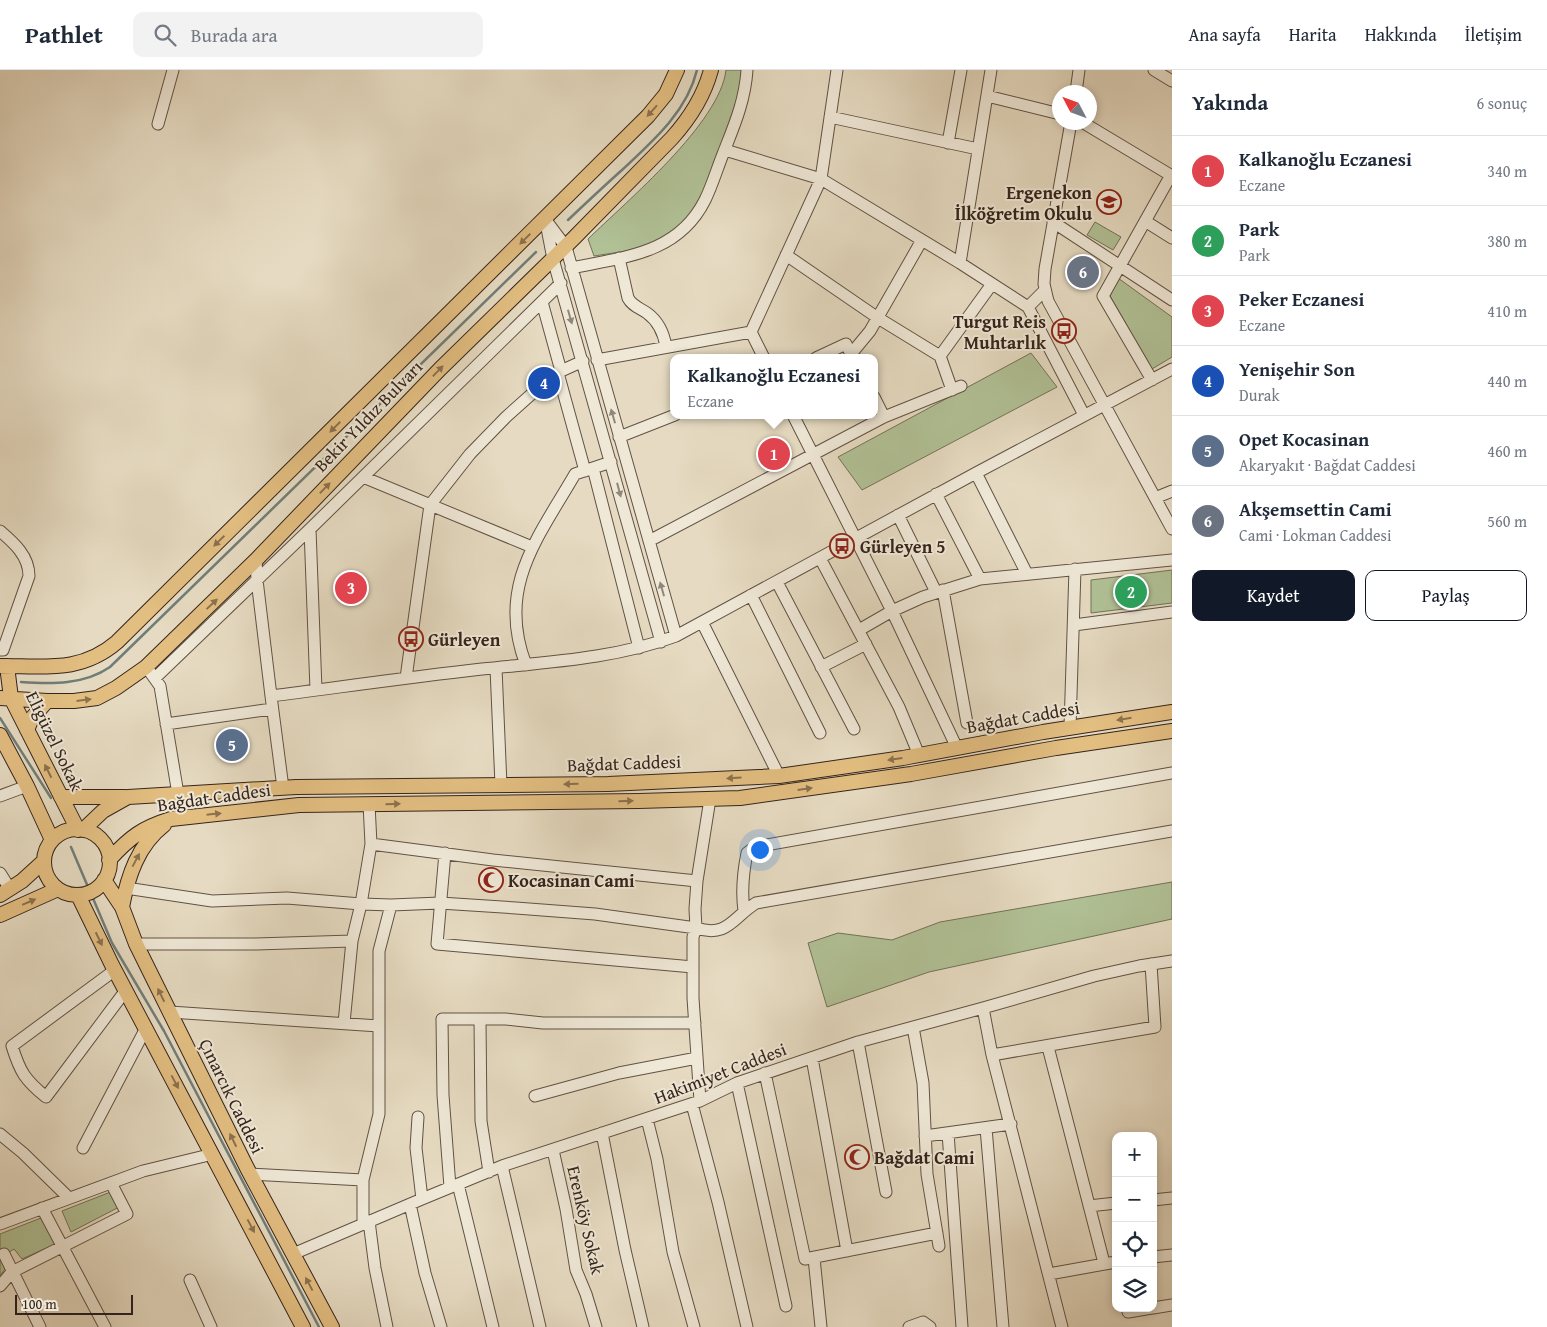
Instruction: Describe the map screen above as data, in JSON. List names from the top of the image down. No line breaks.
{"streets":{"main road":["Bekir Yıldız Bulvarı","Bağdat Caddesi","Eligüzel Sokak","Çınarcık Caddesi"],"street":["Hakimiyet Caddesi","Erenköy Sokak"]},"crossings":[["Bekir Yıldız Bulvarı","Eligüzel Sokak"],["Bağdat Caddesi","Eligüzel Sokak"],["Bağdat Caddesi","Çınarcık Caddesi"],["Eligüzel Sokak","Çınarcık Caddesi"],["Hakimiyet Caddesi","Çınarcık Caddesi"],["Hakimiyet Caddesi","Erenköy Sokak"]],"places":{"school or university":["Ergenekon İlköğretim Okulu"],"bus stop":["Turgut Reis Muhtarlık","Gürleyen 5","Gürleyen"],"mosque":["Kocasinan Cami","Bağdat Cami"]},"scale_bar":"100 m","north":"top left","page":{"header":"Pathlet","search":"Burada ara","nav":["Ana sayfa","Harita","Hakkında","İletişim"],"heading":["Yakında","6 sonuç"],"list":[{"mark":"1","name":"Kalkanoğlu Eczanesi","note":"Eczane","value":"340 m"},{"mark":"2","name":"Park","note":"Park","value":"380 m"},{"mark":"3","name":"Peker Eczanesi","note":"Eczane","value":"410 m"},{"mark":"4","name":"Yenişehir Son","note":"Durak","value":"440 m"},{"mark":"5","name":"Opet Kocasinan","note":"Akaryakıt · Bağdat Caddesi","value":"460 m"},{"mark":"6","name":"Akşemsettin Cami","note":"Cami · Lokman Caddesi","value":"560 m"}],"pins":["6","4","1","3","2","5"],"popup":["Kalkanoğlu Eczanesi","Eczane"],"buttons":["Kaydet","Paylaş"],"map_buttons":["+","−"],"scale":"100 m"}}
